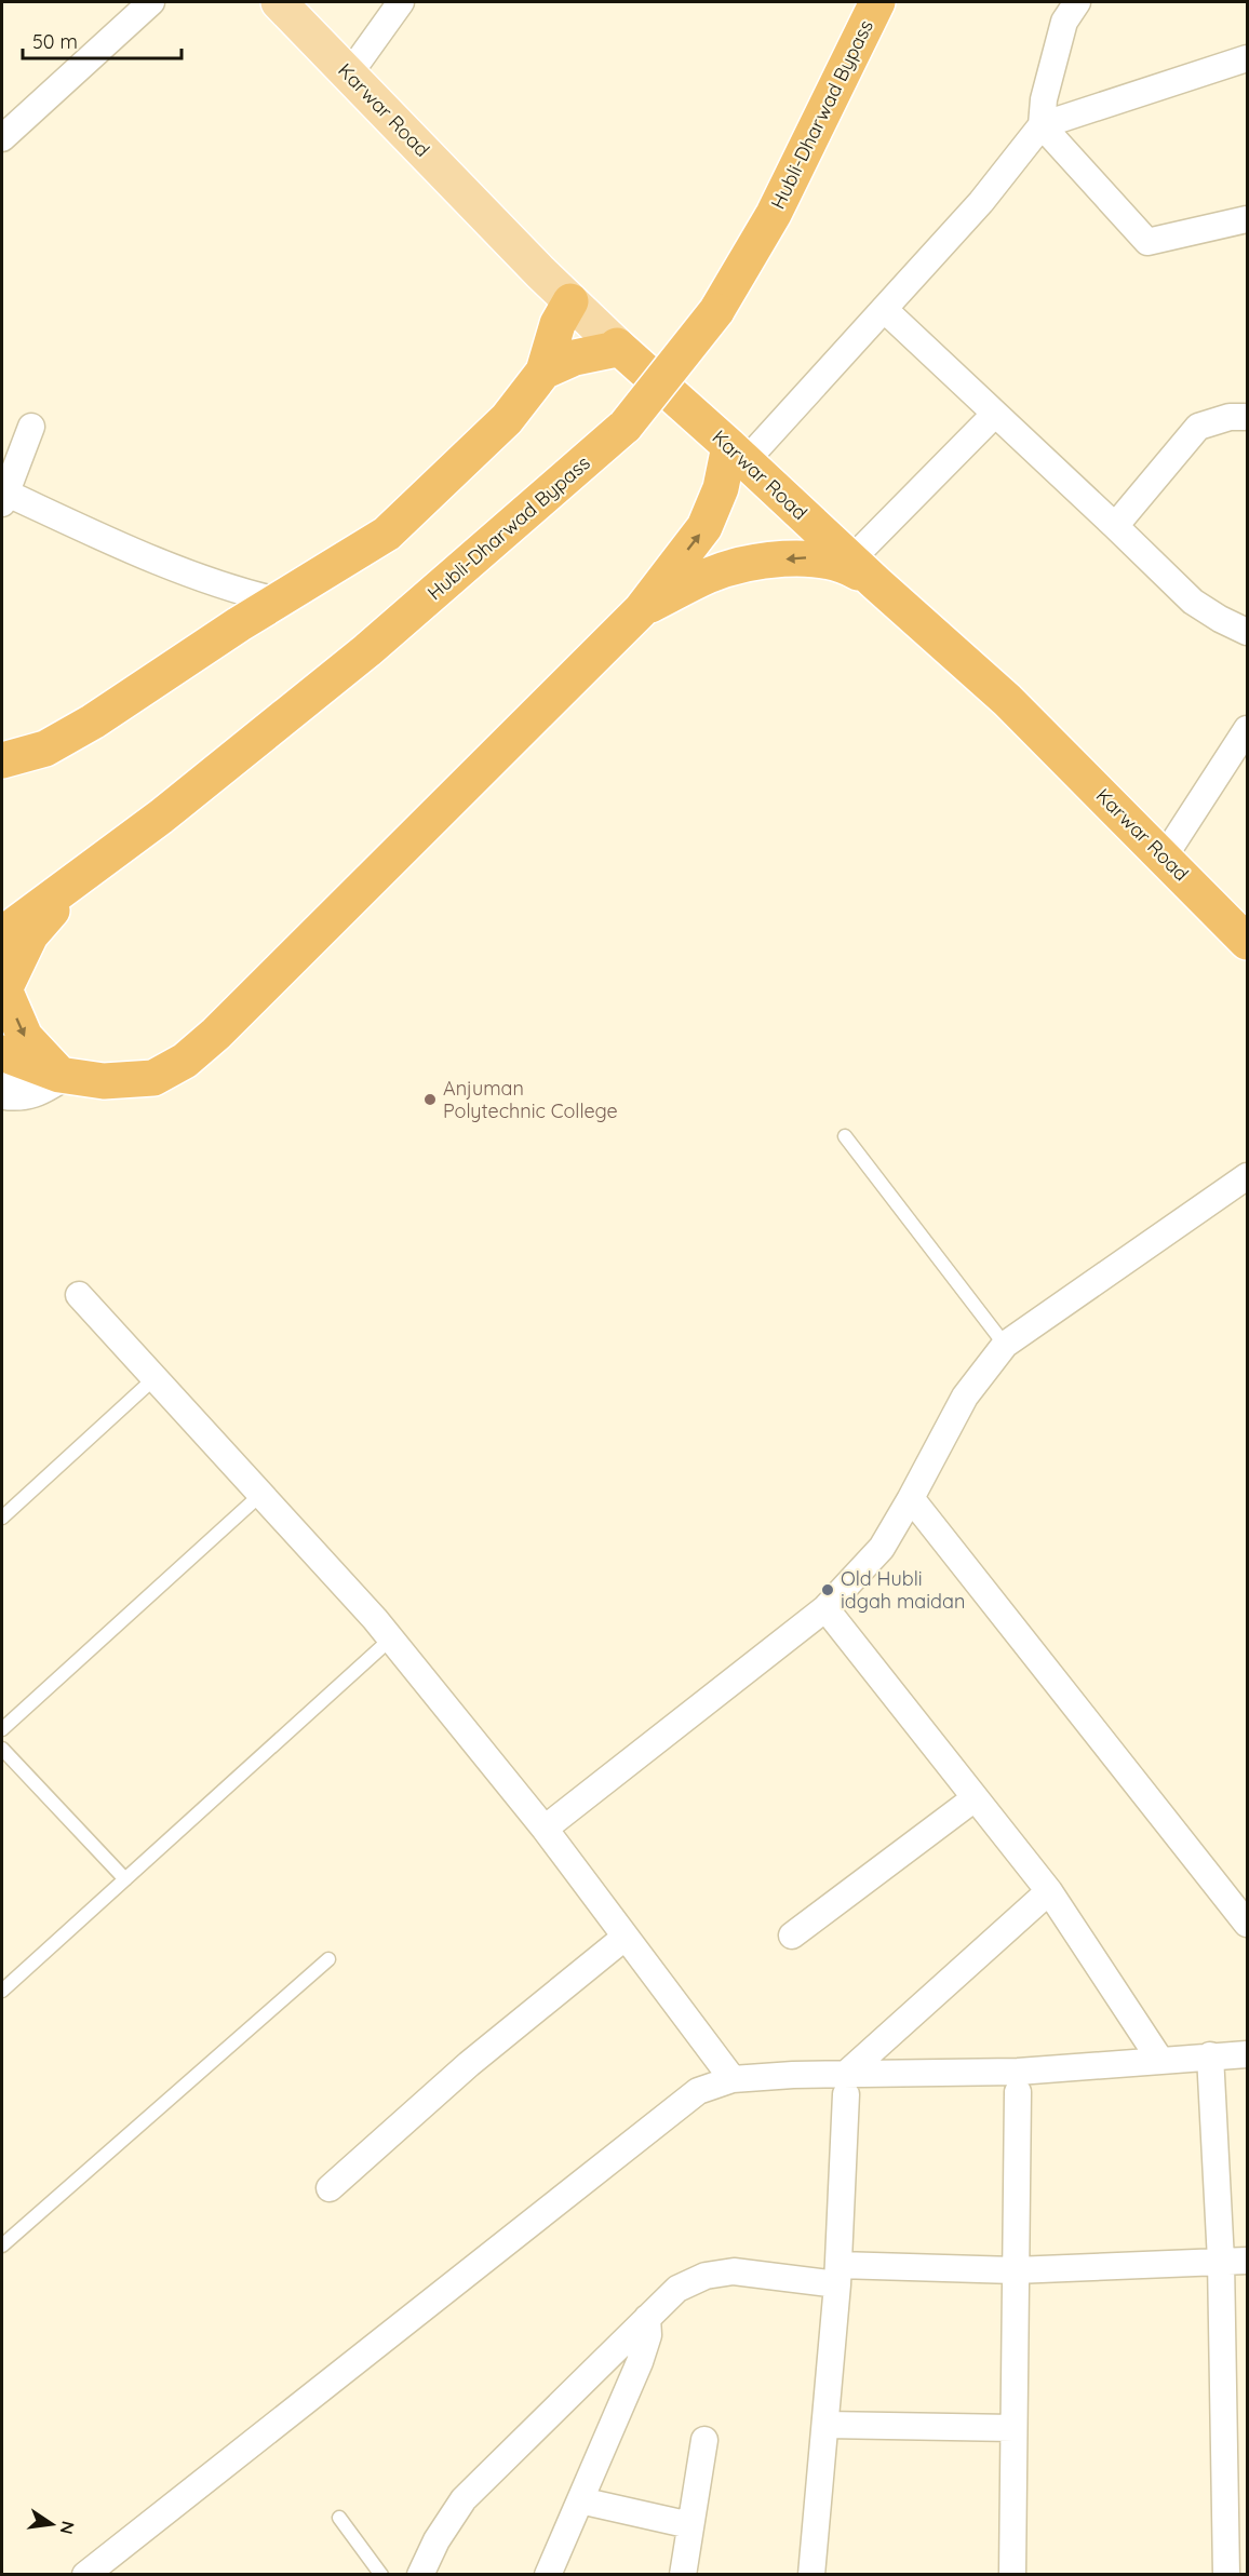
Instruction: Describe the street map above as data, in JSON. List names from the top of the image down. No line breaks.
{"streets":{"highway":["Karwar Road","Hubli-Dharwad Bypass"]},"places":["Anjuman Polytechnic College","Old Hubli idgah maidan"],"scale_bar":"50 m","north":"right"}
